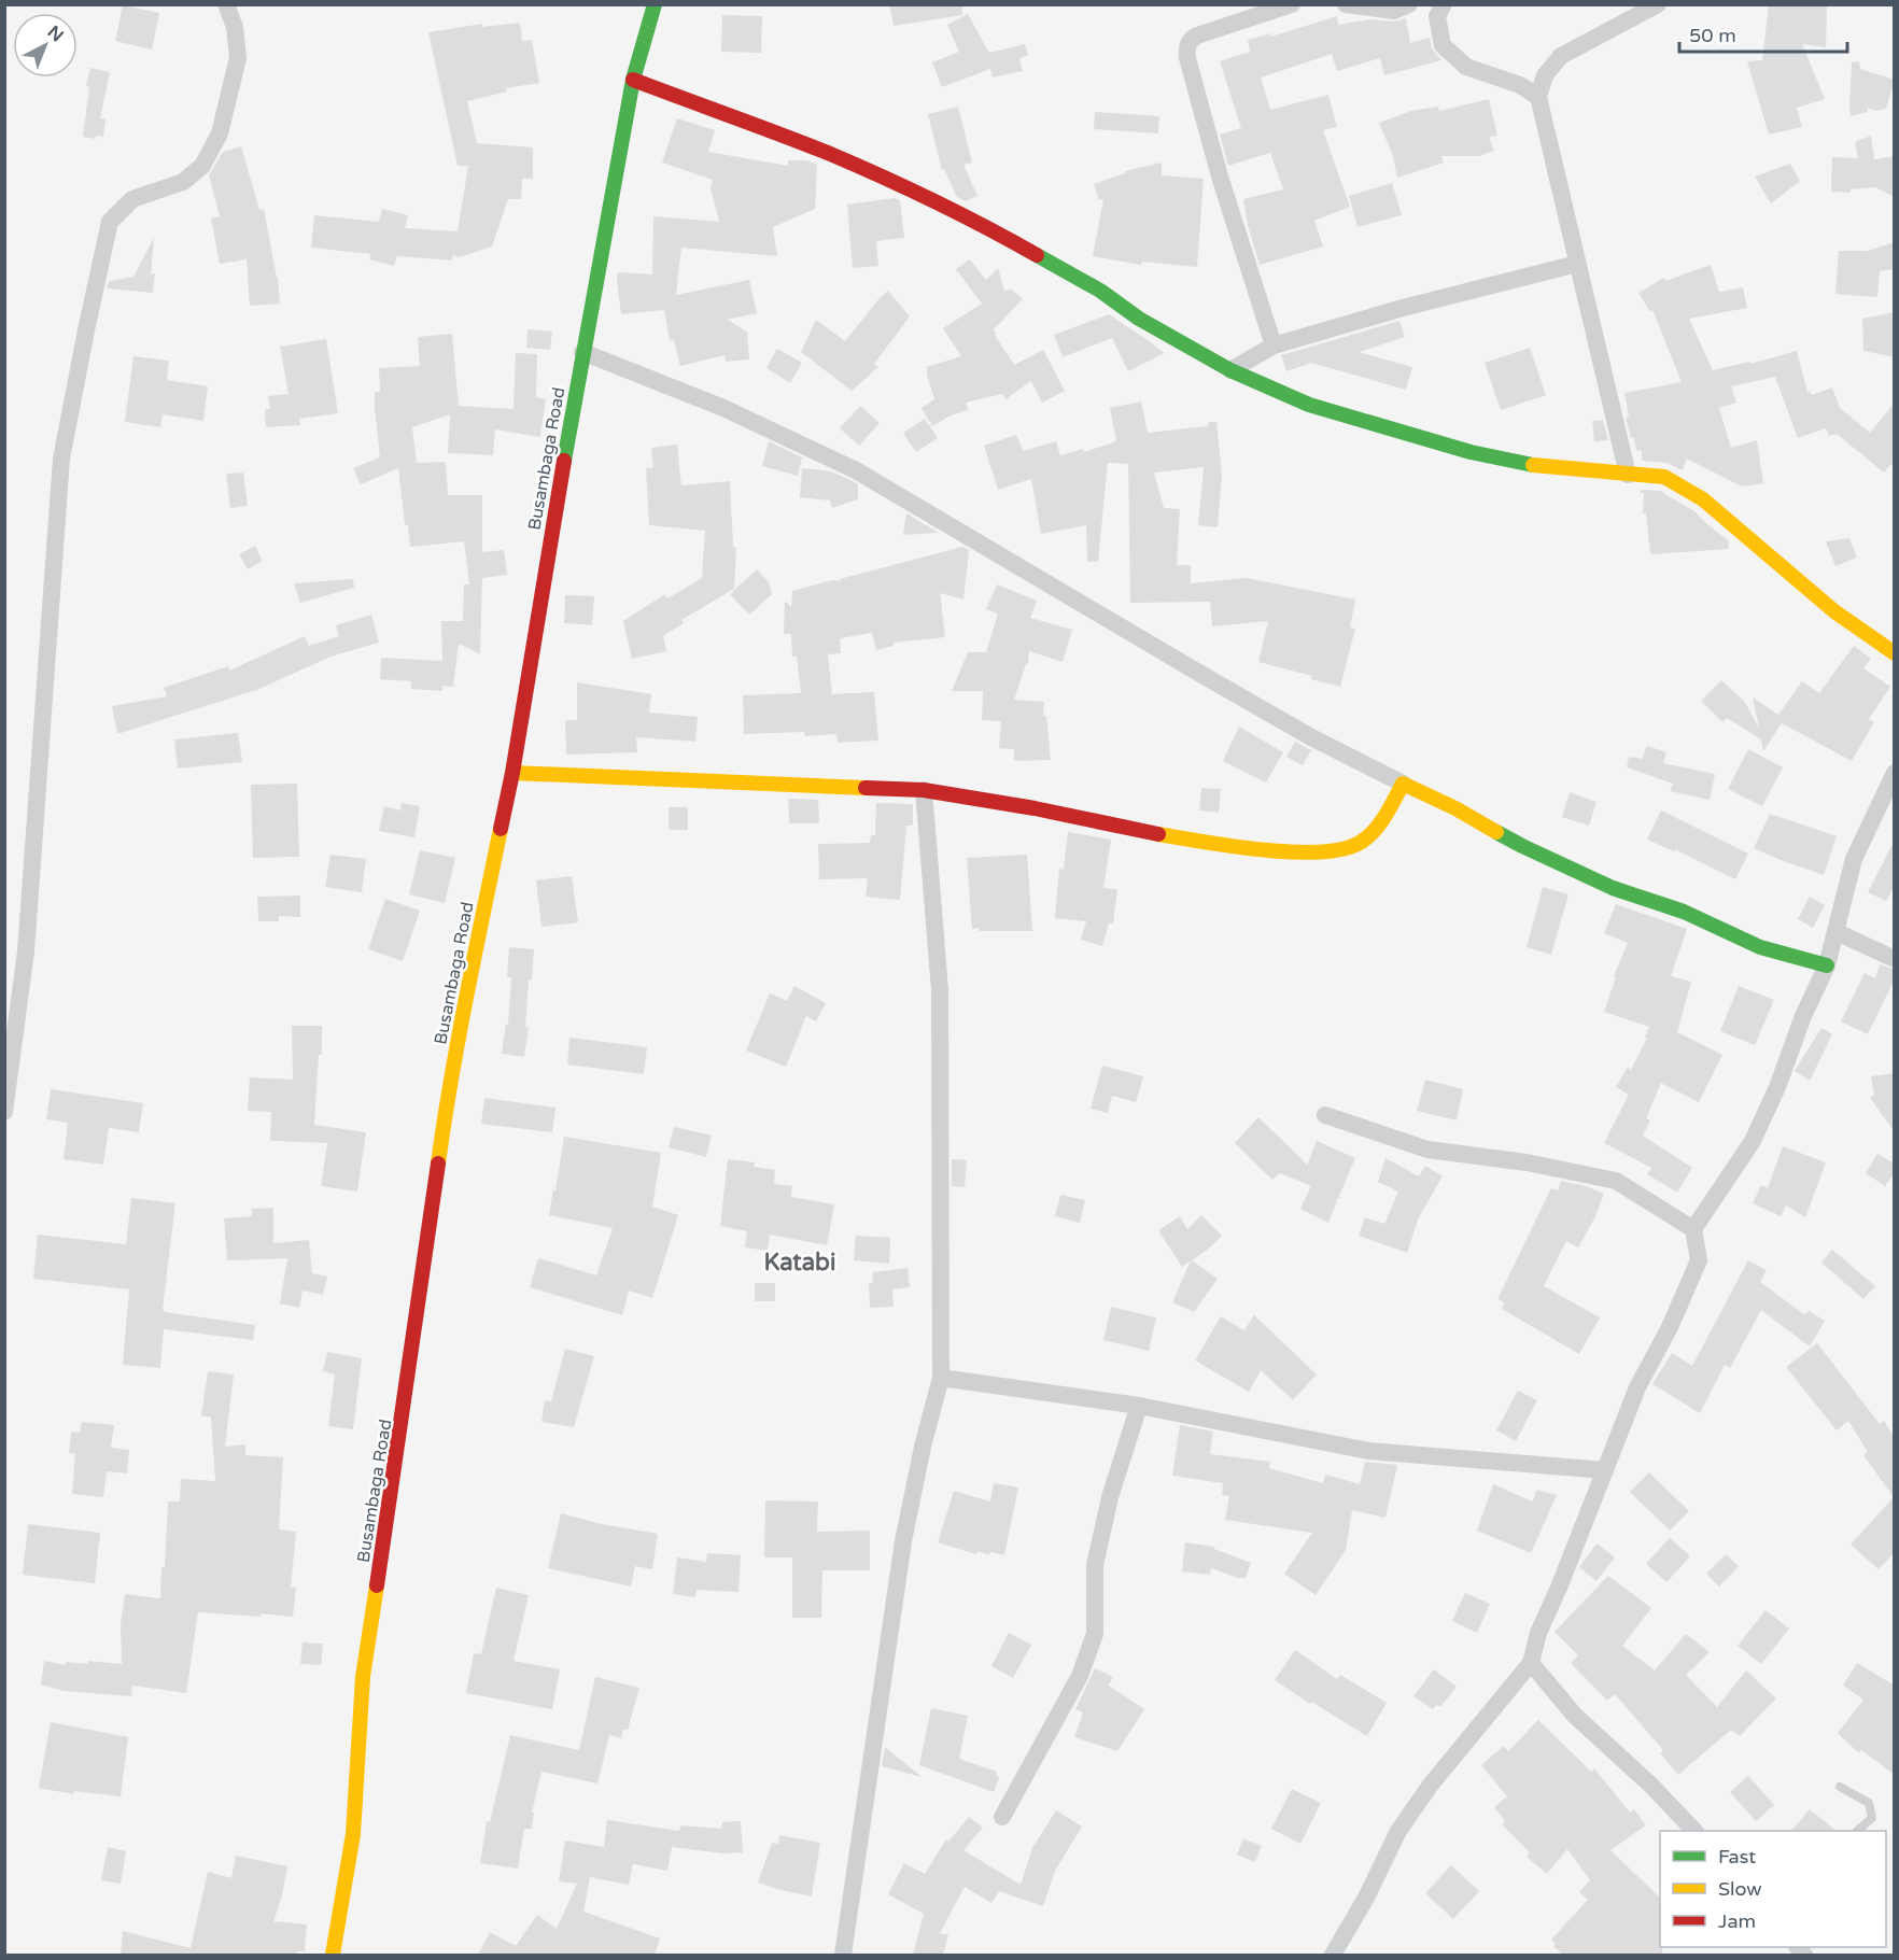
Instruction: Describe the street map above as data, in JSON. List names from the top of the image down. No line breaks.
{"streets":{"street":["Busambaga Road"]},"districts":["Katabi"],"legend":["Fast","Slow","Jam"],"scale_bar":"50 m","north":"top right"}
